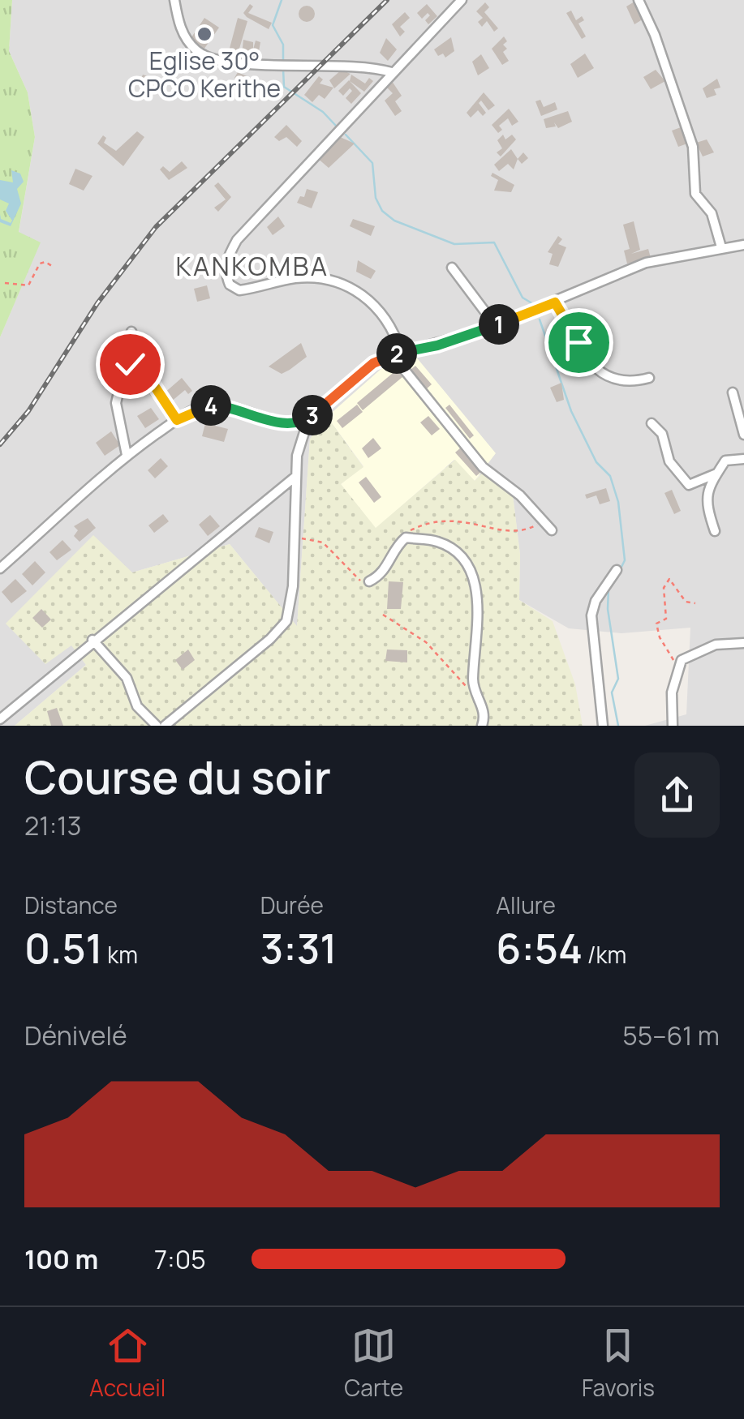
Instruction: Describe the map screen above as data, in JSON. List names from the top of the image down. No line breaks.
{"districts":["KANKOMBA"],"places":["Eglise 30° CPCO Kerithe"],"page":{"pins":["1","2","4","3"],"heading":["Course du soir","21:13"],"stats":[["Distance","0.51 km"],["Durée","3:31"],["Allure","6:54 /km"]],"chart":["Dénivelé","55–61 m"],"list":[{"name":"100 m","note":"7:05"}],"tabs":["Accueil","Carte","Favoris"]}}
